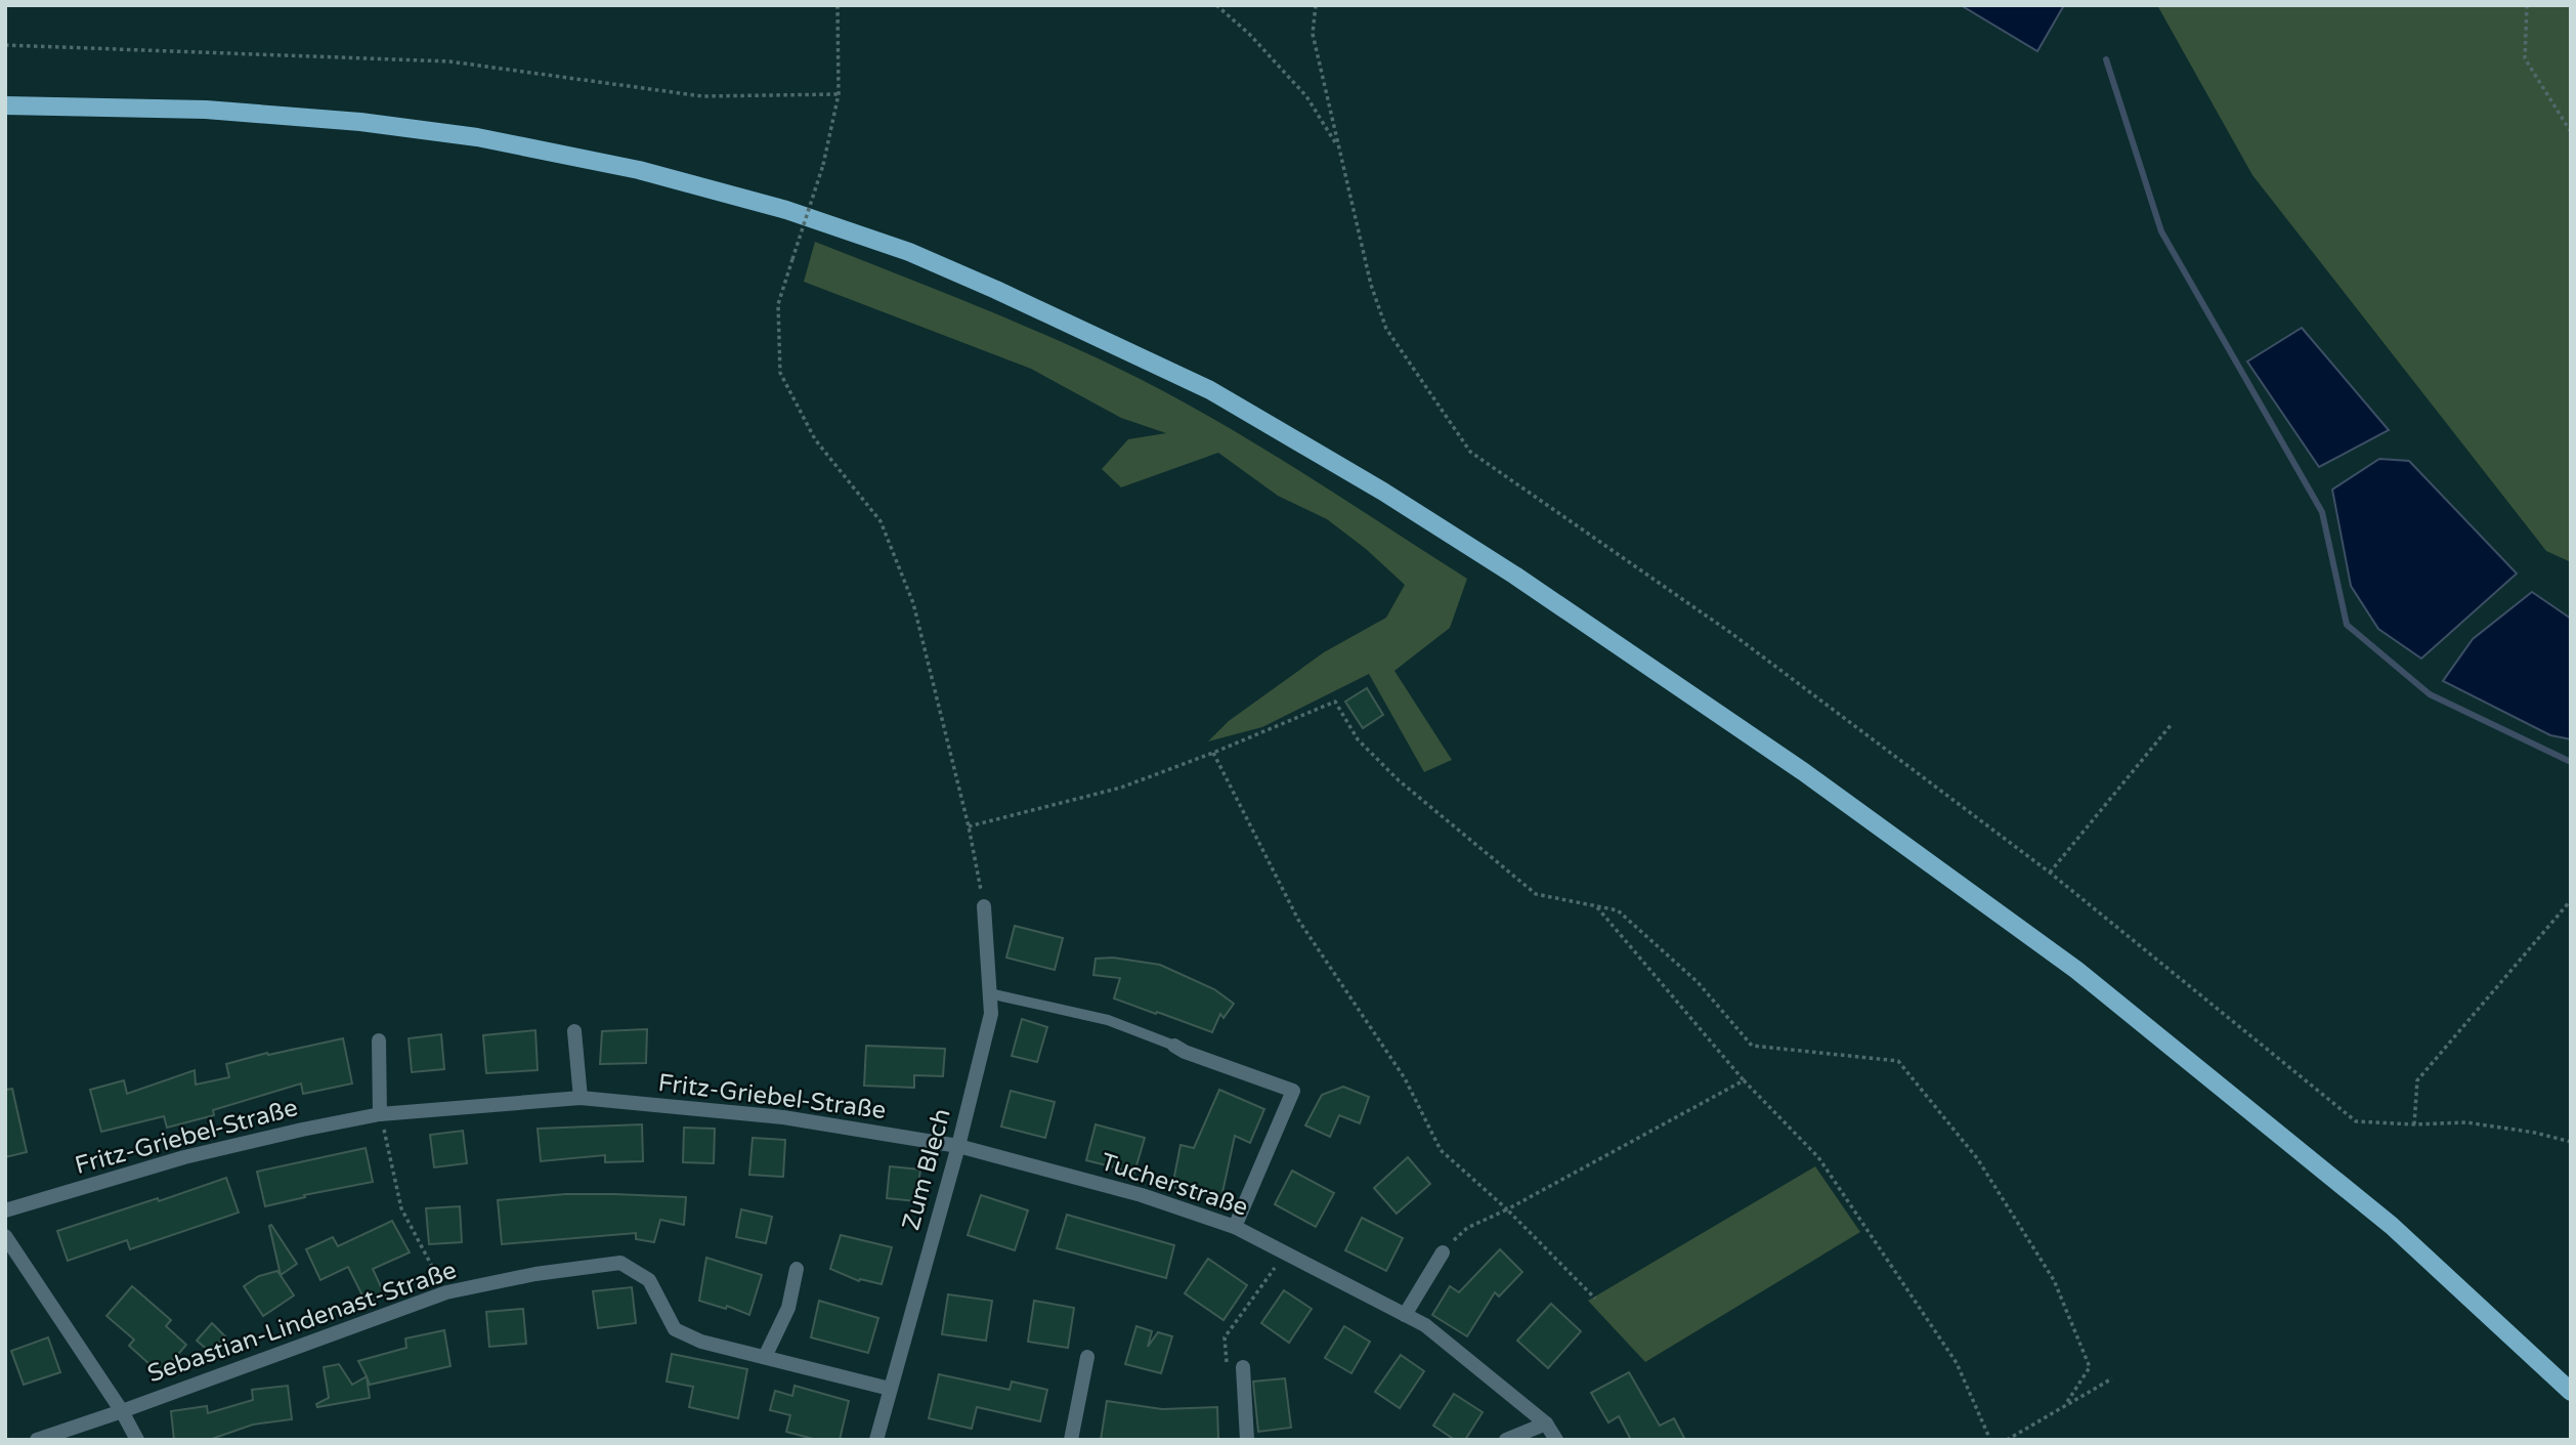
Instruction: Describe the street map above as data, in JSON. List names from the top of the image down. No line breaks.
{"streets":{"street":["Fritz-Griebel-Straße","Zum Blech","Tucherstraße","Sebastian-Lindenast-Straße"]},"crossings":[["Fritz-Griebel-Straße","Zum Blech"],["Fritz-Griebel-Straße","Tucherstraße"],["Zum Blech","Tucherstraße"],["Zum Blech","Sebastian-Lindenast-Straße"]]}
